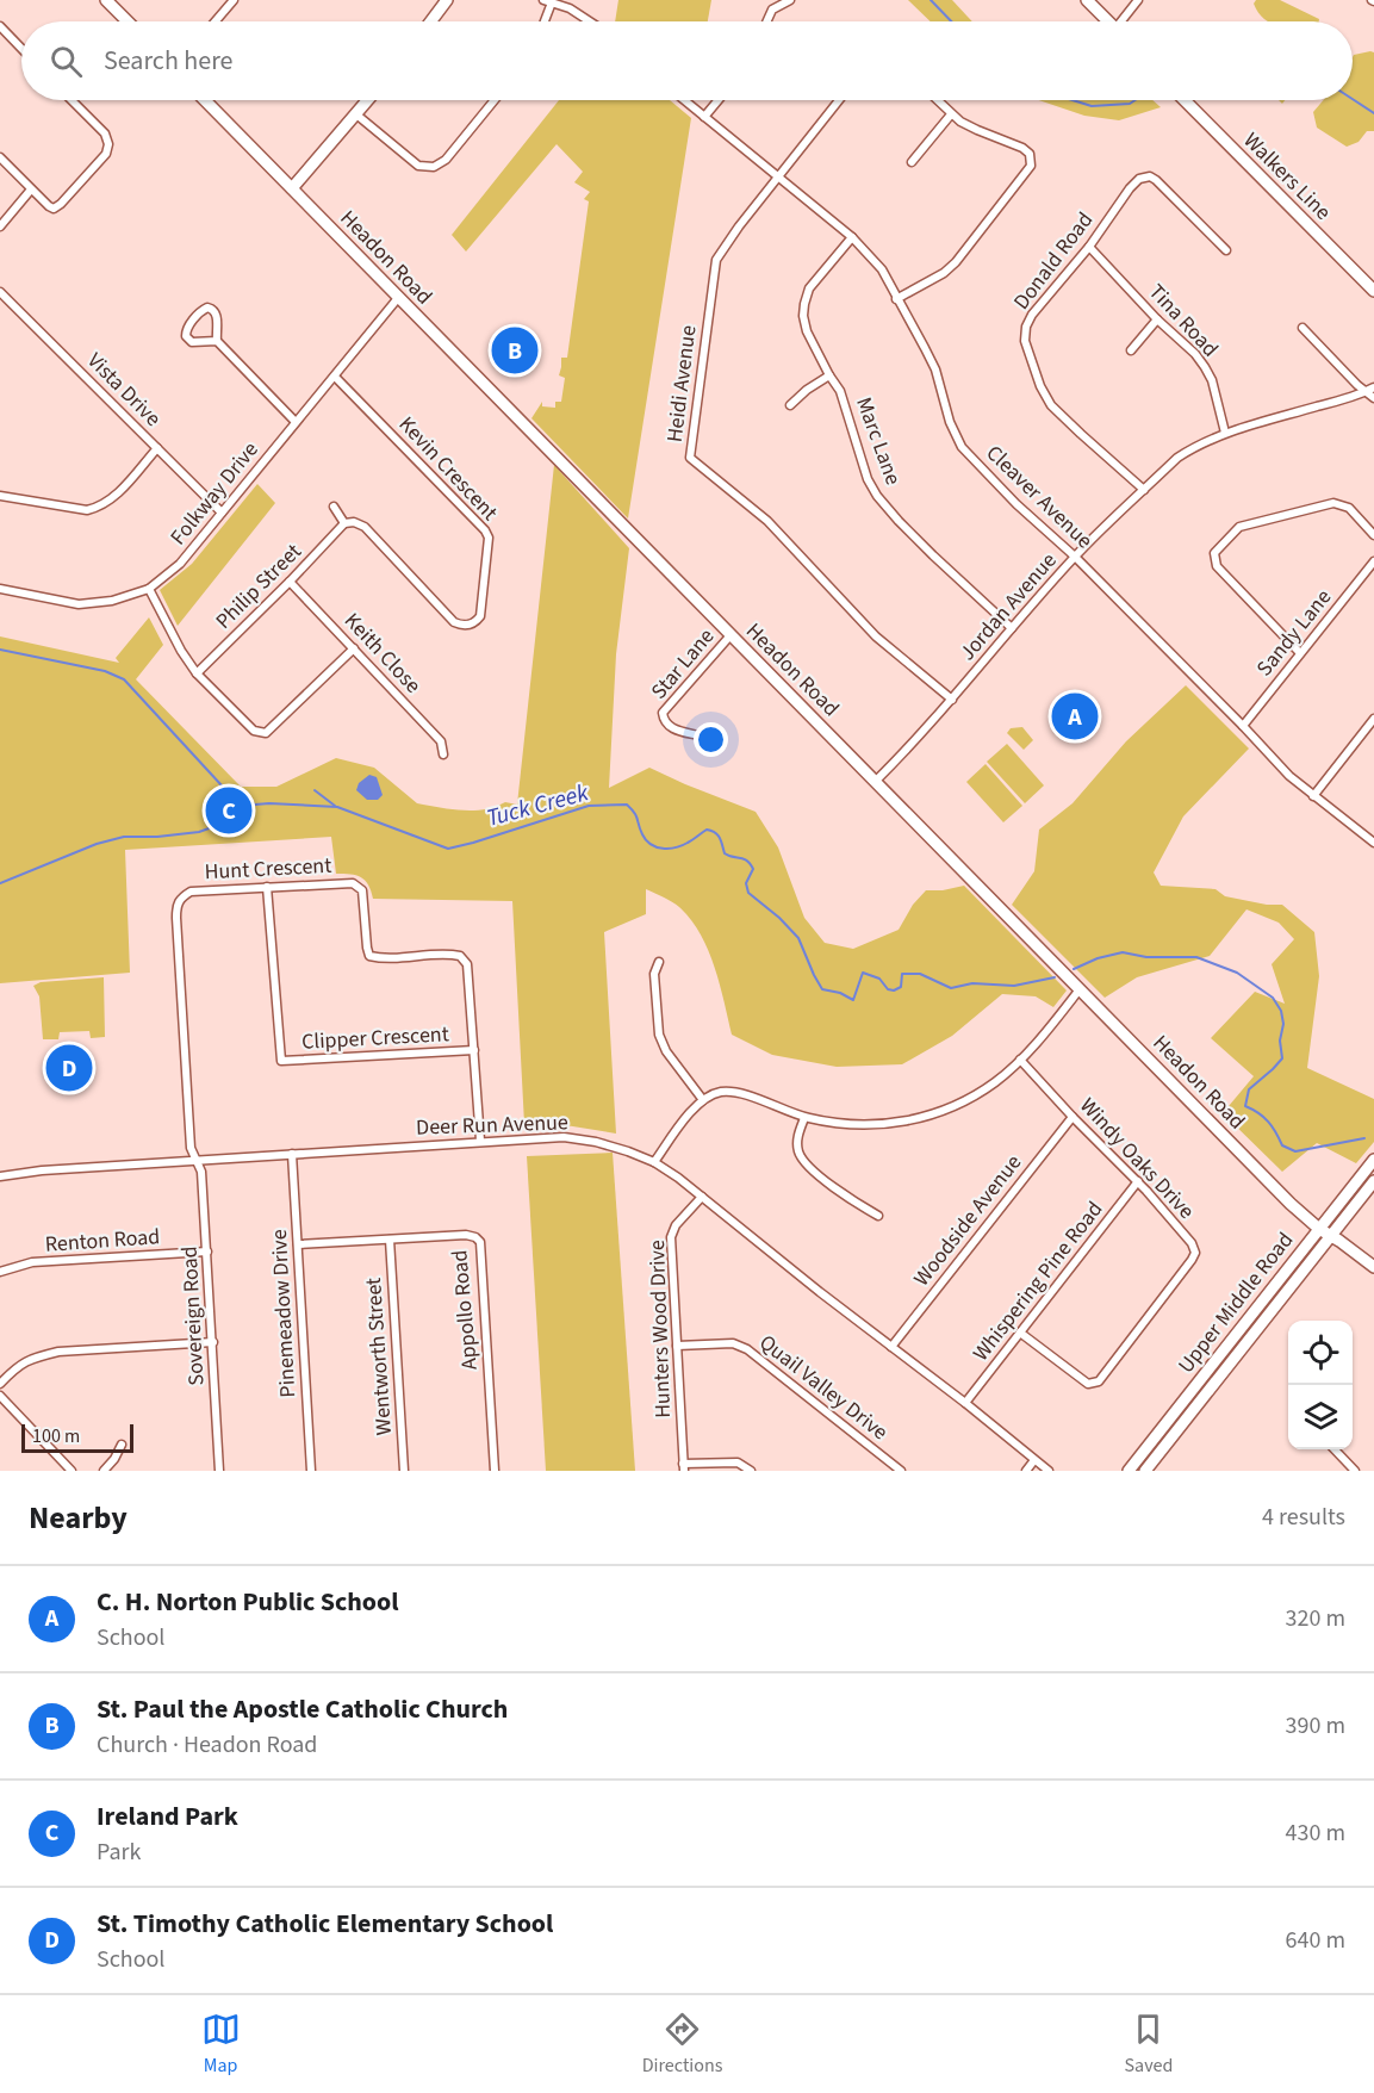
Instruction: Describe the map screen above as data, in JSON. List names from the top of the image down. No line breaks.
{"streets":{"street":["Walkers Line","Headon Road","Donald Road","Tina Road","Heidi Avenue","Vista Drive","Marc Lane","Kevin Crescent","Folkway Drive","Cleaver Avenue","Philip Street","Jordan Avenue","Sandy Lane","Keith Close","Star Lane","Hunt Crescent","Clipper Crescent","Deer Run Avenue","Windy Oaks Drive","Woodside Avenue","Renton Road","Whispering Pine Road","Upper Middle Road","Appollo Road","Pinemeadow Drive","Sovereign Road","Hunters Wood Drive","Wentworth Street","Quail Valley Drive"]},"crossings":[["Headon Road","Folkway Drive"],["Headon Road","Jordan Avenue"],["Headon Road","Star Lane"],["Headon Road","Upper Middle Road"],["Donald Road","Tina Road"],["Donald Road","Jordan Avenue"],["Tina Road","Jordan Avenue"],["Heidi Avenue","Cleaver Avenue"],["Heidi Avenue","Jordan Avenue"],["Vista Drive","Folkway Drive"],["Marc Lane","Cleaver Avenue"],["Marc Lane","Jordan Avenue"],["Kevin Crescent","Folkway Drive"],["Kevin Crescent","Philip Street"],["Cleaver Avenue","Jordan Avenue"],["Cleaver Avenue","Sandy Lane"],["Philip Street","Keith Close"],["Hunt Crescent","Clipper Crescent"],["Hunt Crescent","Deer Run Avenue"],["Hunt Crescent","Sovereign Road"],["Deer Run Avenue","Woodside Avenue"],["Deer Run Avenue","Whispering Pine Road"],["Deer Run Avenue","Pinemeadow Drive"],["Deer Run Avenue","Sovereign Road"],["Deer Run Avenue","Hunters Wood Drive"],["Windy Oaks Drive","Woodside Avenue"],["Windy Oaks Drive","Whispering Pine Road"],["Renton Road","Sovereign Road"],["Appollo Road","Pinemeadow Drive"],["Appollo Road","Wentworth Street"],["Hunters Wood Drive","Quail Valley Drive"]],"water":["Tuck Creek"],"scale_bar":"100 m","page":{"search":"Search here","pins":["B","A","C","D"],"scale":"100 m","heading":["Nearby","4 results"],"list":[{"mark":"A","name":"C. H. Norton Public School","note":"School","value":"320 m"},{"mark":"B","name":"St. Paul the Apostle Catholic Church","note":"Church · Headon Road","value":"390 m"},{"mark":"C","name":"Ireland Park","note":"Park","value":"430 m"},{"mark":"D","name":"St. Timothy Catholic Elementary School","note":"School","value":"640 m"}],"nav":["Map","Directions","Saved"]}}
